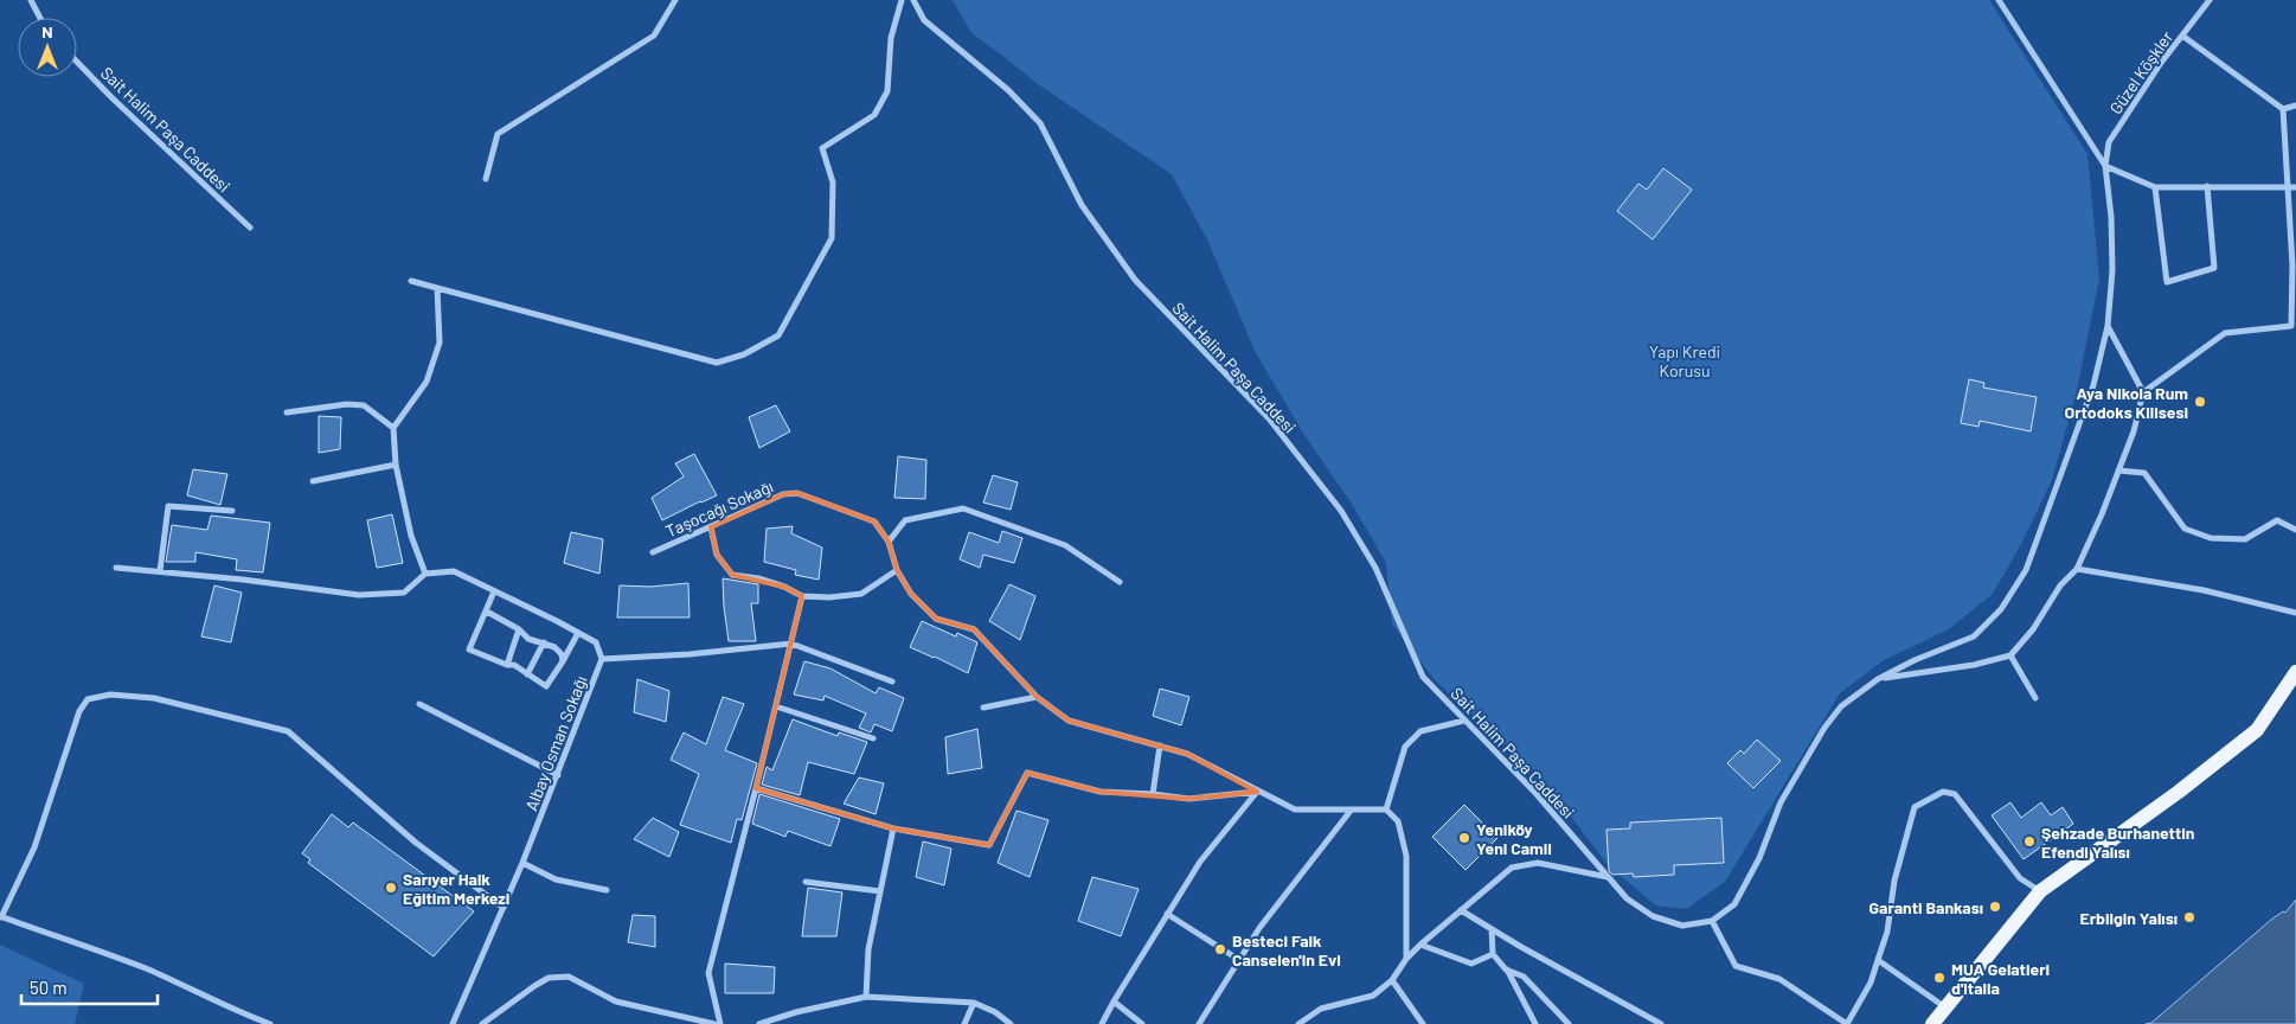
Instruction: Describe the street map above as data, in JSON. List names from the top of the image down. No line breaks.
{"streets":{"street":["Güzel Köşkler","Sait Halim Paşa Caddesi","Taşocağı Sokağı","Albay Osman Sokağı"]},"crossings":[["Güzel Köşkler","Sait Halim Paşa Caddesi"]],"parks":["Yapı Kredi Korusu"],"places":["Aya Nikola Rum Ortodoks Kilisesi","Yeniköy Yeni Camii","Şehzade Burhanettin Efendi Yalısı","Sarıyer Halk Eğitim Merkezi","Garanti Bankası","Erbilgin Yalısı","Besteci Faik Canselen'in Evi","MUA Gelatieri d'italia"],"scale_bar":"50 m","north":"top"}
